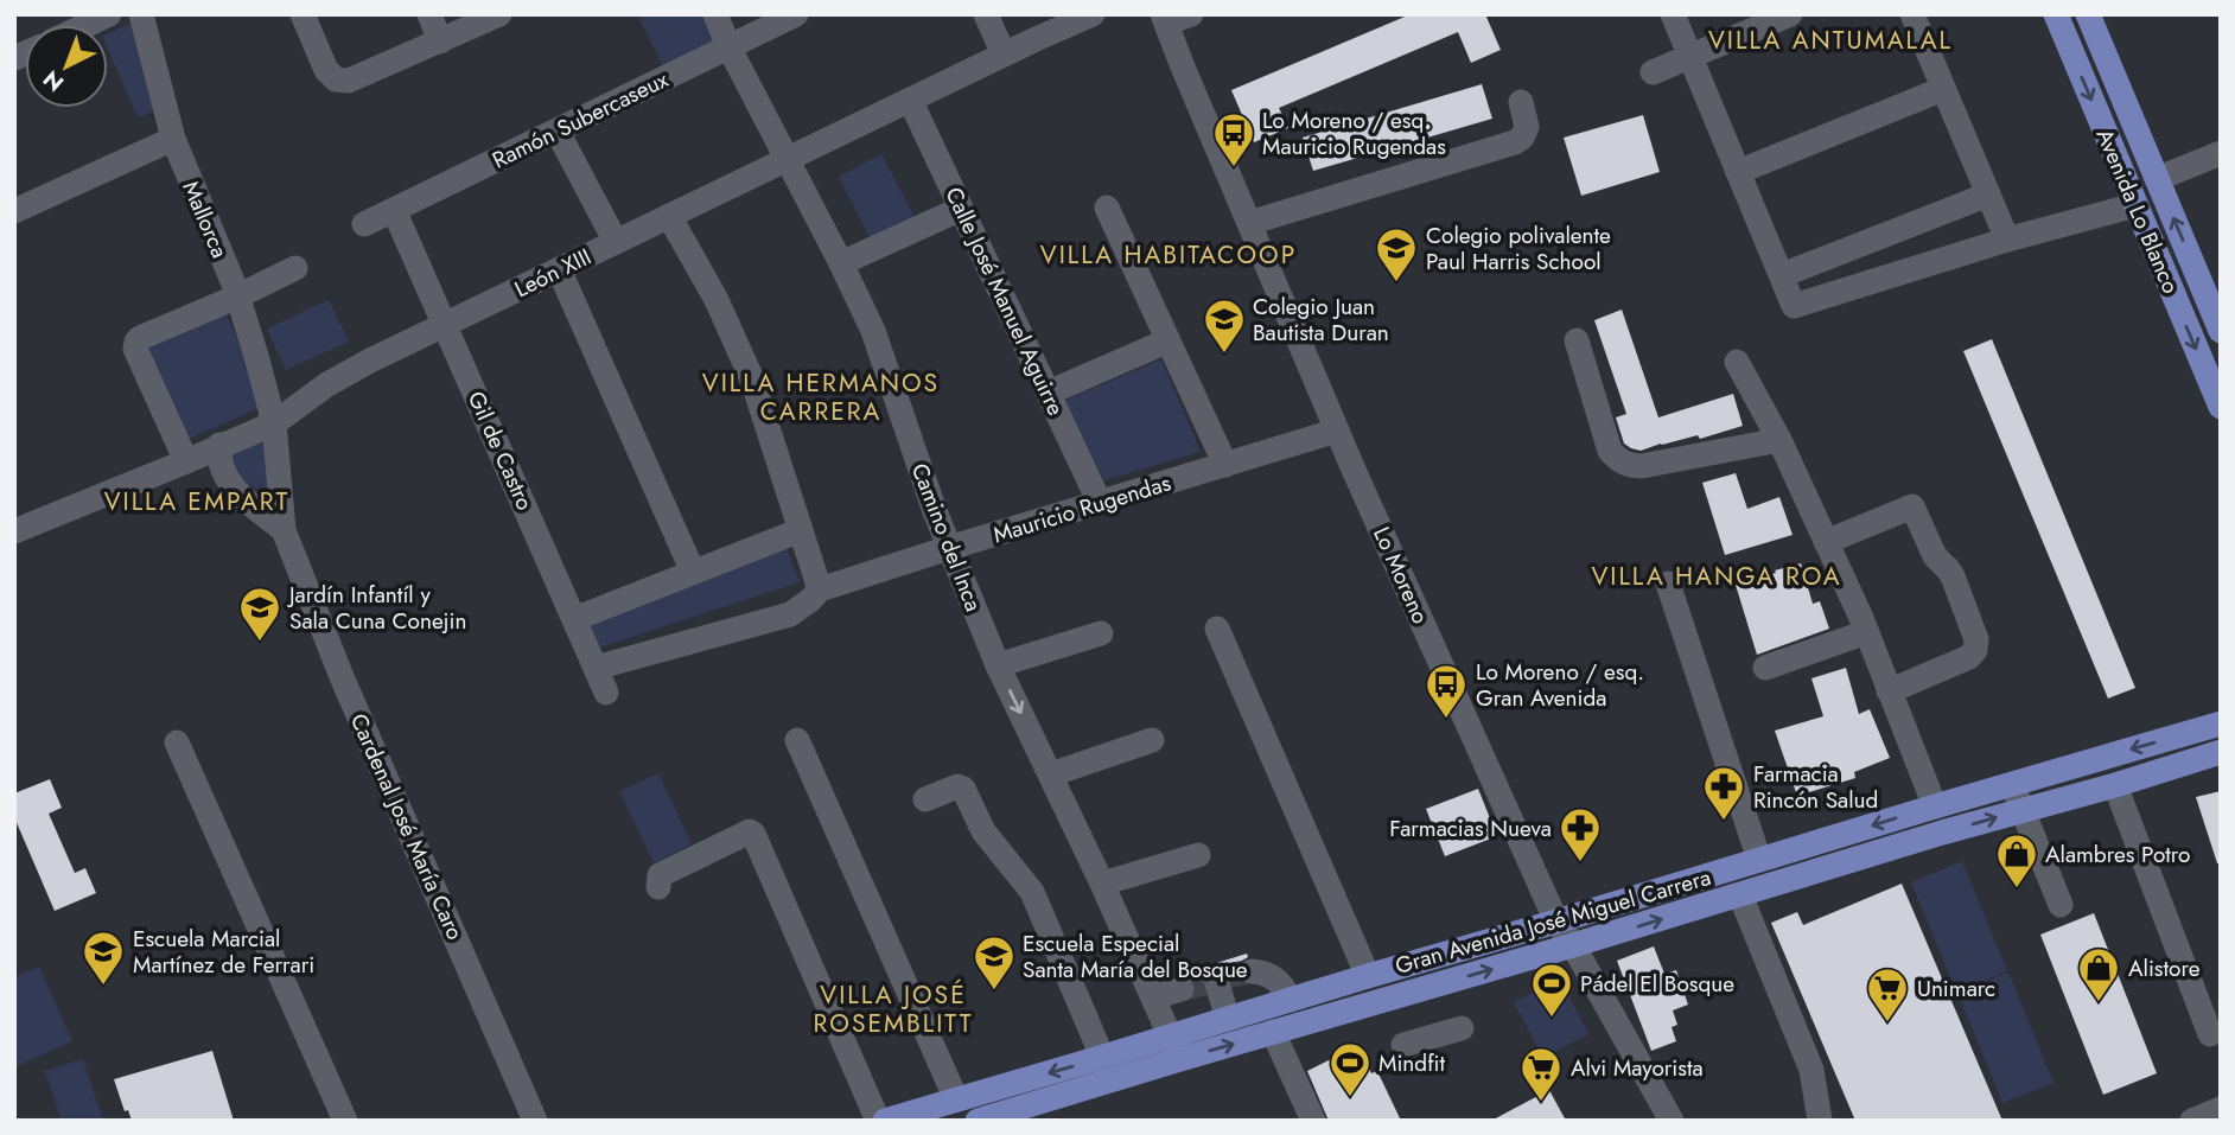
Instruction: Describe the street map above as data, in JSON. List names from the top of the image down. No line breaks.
{"streets":{"main road":["Avenida Lo Blanco","Gran Avenida José Miguel Carrera"],"street":["Ramón Subercaseux","Mallorca","León XIII","Calle José Manuel Aguirre","Gil de Castro","Mauricio Rugendas","Camino del Inca","Lo Moreno","Cardenal José María Caro"]},"crossings":[["Ramón Subercaseux","Gil de Castro"],["Ramón Subercaseux","Camino del Inca"],["Mallorca","León XIII"],["Mallorca","Cardenal José María Caro"],["León XIII","Calle José Manuel Aguirre"],["León XIII","Gil de Castro"],["León XIII","Camino del Inca"],["León XIII","Cardenal José María Caro"],["Calle José Manuel Aguirre","Mauricio Rugendas"],["Gil de Castro","Mauricio Rugendas"],["Mauricio Rugendas","Camino del Inca"],["Mauricio Rugendas","Lo Moreno"],["Camino del Inca","Gran Avenida José Miguel Carrera"],["Lo Moreno","Gran Avenida José Miguel Carrera"]],"districts":["VILLA ANTUMALAL","VILLA HABITACOOP","VILLA HERMANOS CARRERA","VILLA EMPART","VILLA HANGA ROA","VILLA JOSÉ ROSEMBLITT"],"places":{"bus stop":["Lo Moreno / esq. Mauricio Rugendas","Lo Moreno / esq. Gran Avenida"],"school or university":["Colegio polivalente Paul Harris School","Colegio Juan Bautista Duran","Jardín Infantíl y Sala Cuna Conejin","Escuela Marcial Martínez de Ferrari","Escuela Especial Santa María del Bosque"],"pharmacy":["Farmacia Rincón Salud","Farmacias Nueva"],"shop":["Alambres Potro","Alistore"],"sports":["Pádel El Bosque","Mindfit"],"supermarket":["Unimarc","Alvi Mayorista"]},"north":"bottom left"}
